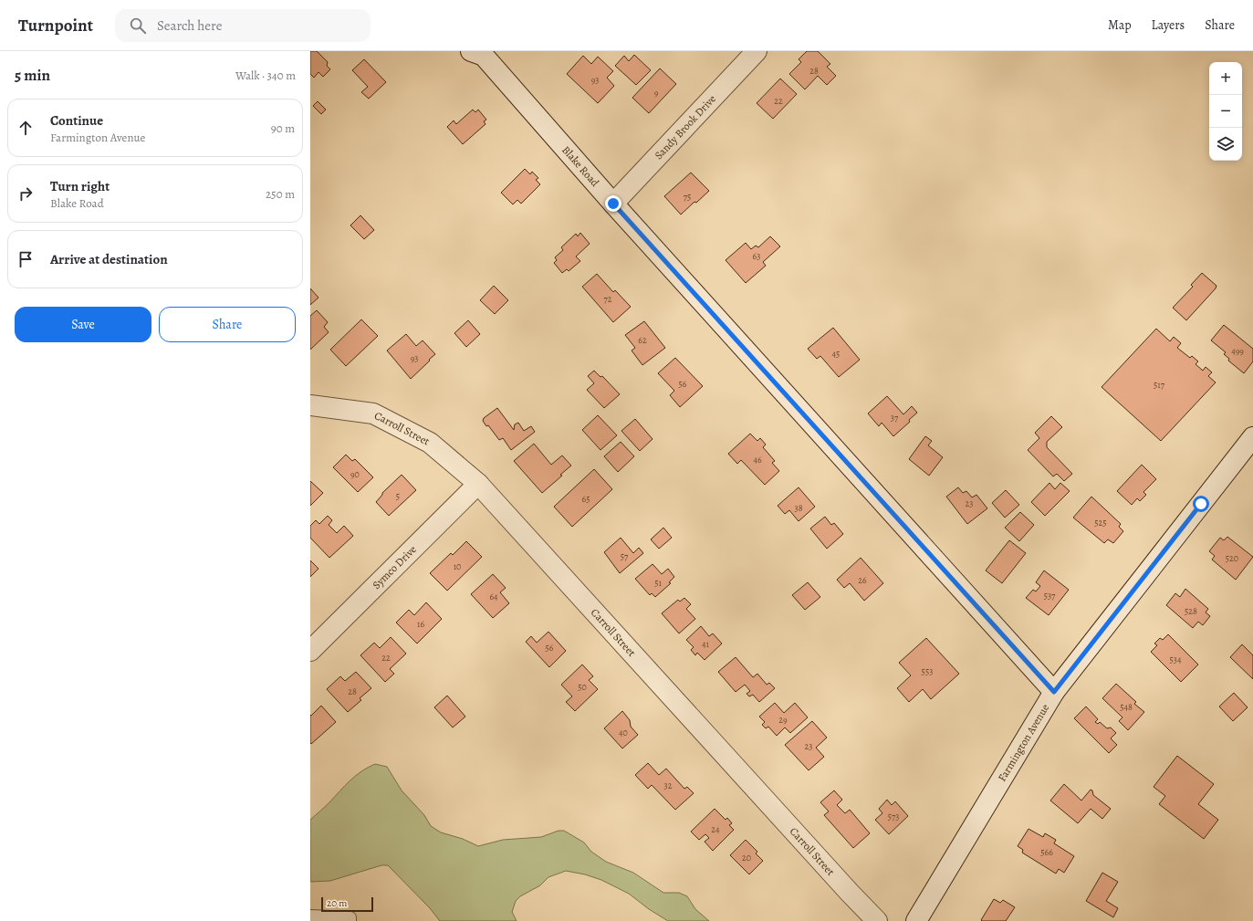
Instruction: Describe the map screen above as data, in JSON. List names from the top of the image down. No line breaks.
{"streets":{"street":["Sandy Brook Drive","Blake Road","Carroll Street","Symco Drive","Farmington Avenue"]},"crossings":[["Sandy Brook Drive","Blake Road"],["Blake Road","Farmington Avenue"],["Carroll Street","Symco Drive"]],"house_numbers":["28","93","9","22","75","63","72","62","499","45","93","56","517","37","46","90","5","65","23","38","525","57","520","10","26","51","537","64","528","16","41","56","22","534","553","50","28","548","29","40","23","32","573","24","566","20"],"scale_bar":"20 m","page":{"header":"Turnpoint","search":"Search here","nav":["Map","Layers","Share"],"heading":["5 min","Walk · 340 m"],"map_buttons":["+","−"],"list":[["Continue","Farmington Avenue","90 m"],["Turn right","Blake Road","250 m"],"Arrive at destination"],"buttons":["Save","Share"],"scale":"20 m"}}
